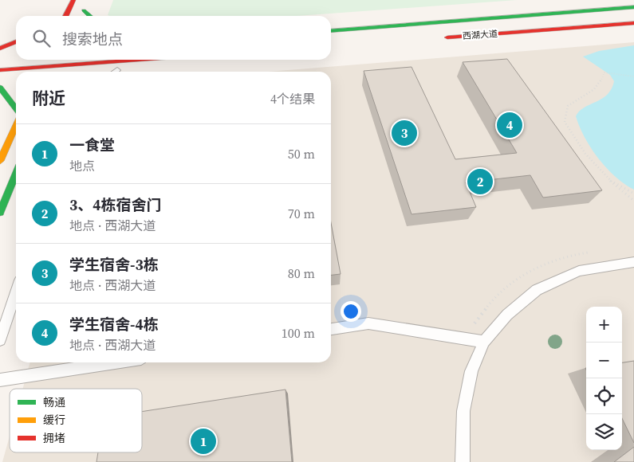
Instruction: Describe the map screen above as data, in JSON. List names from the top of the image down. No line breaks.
{"streets":{"main road":["西湖大道"]},"legend":["畅通","缓行","拥堵"],"page":{"search":"搜索地点","heading":["附近","4个结果"],"pins":["4","3","2","1"],"list":[{"mark":"1","name":"一食堂","note":"地点","value":"50 m"},{"mark":"2","name":"3、4栋宿舍门","note":"地点 · 西湖大道","value":"70 m"},{"mark":"3","name":"学生宿舍-3栋","note":"地点 · 西湖大道","value":"80 m"},{"mark":"4","name":"学生宿舍-4栋","note":"地点 · 西湖大道","value":"100 m"}],"map_buttons":["+","−"]}}
